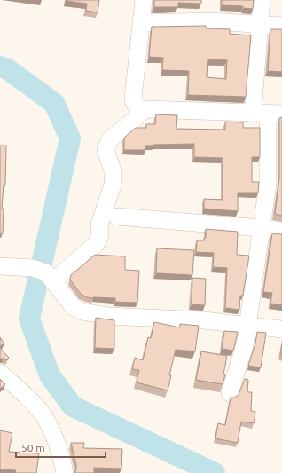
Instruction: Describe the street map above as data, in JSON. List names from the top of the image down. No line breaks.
{"scale_bar":"50 m"}
